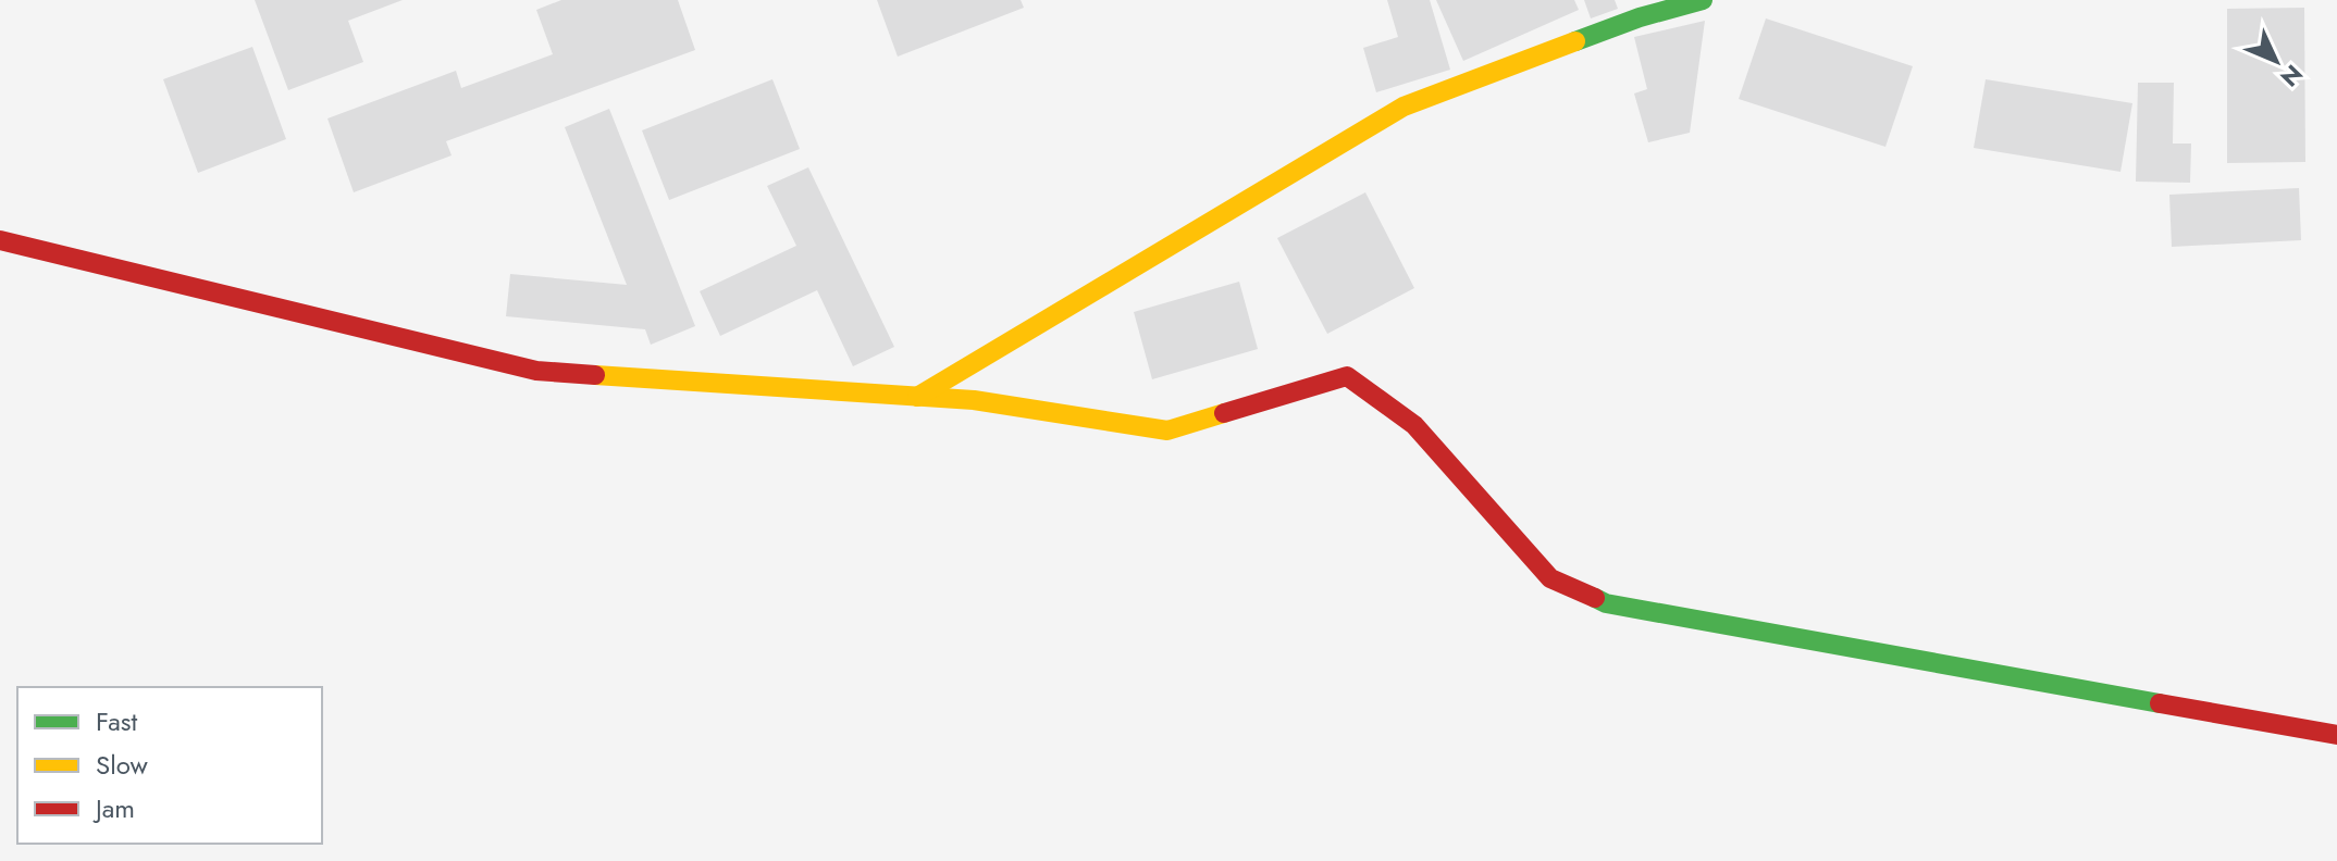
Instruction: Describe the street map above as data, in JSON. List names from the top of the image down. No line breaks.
{"legend":["Fast","Slow","Jam"],"north":"bottom right"}
